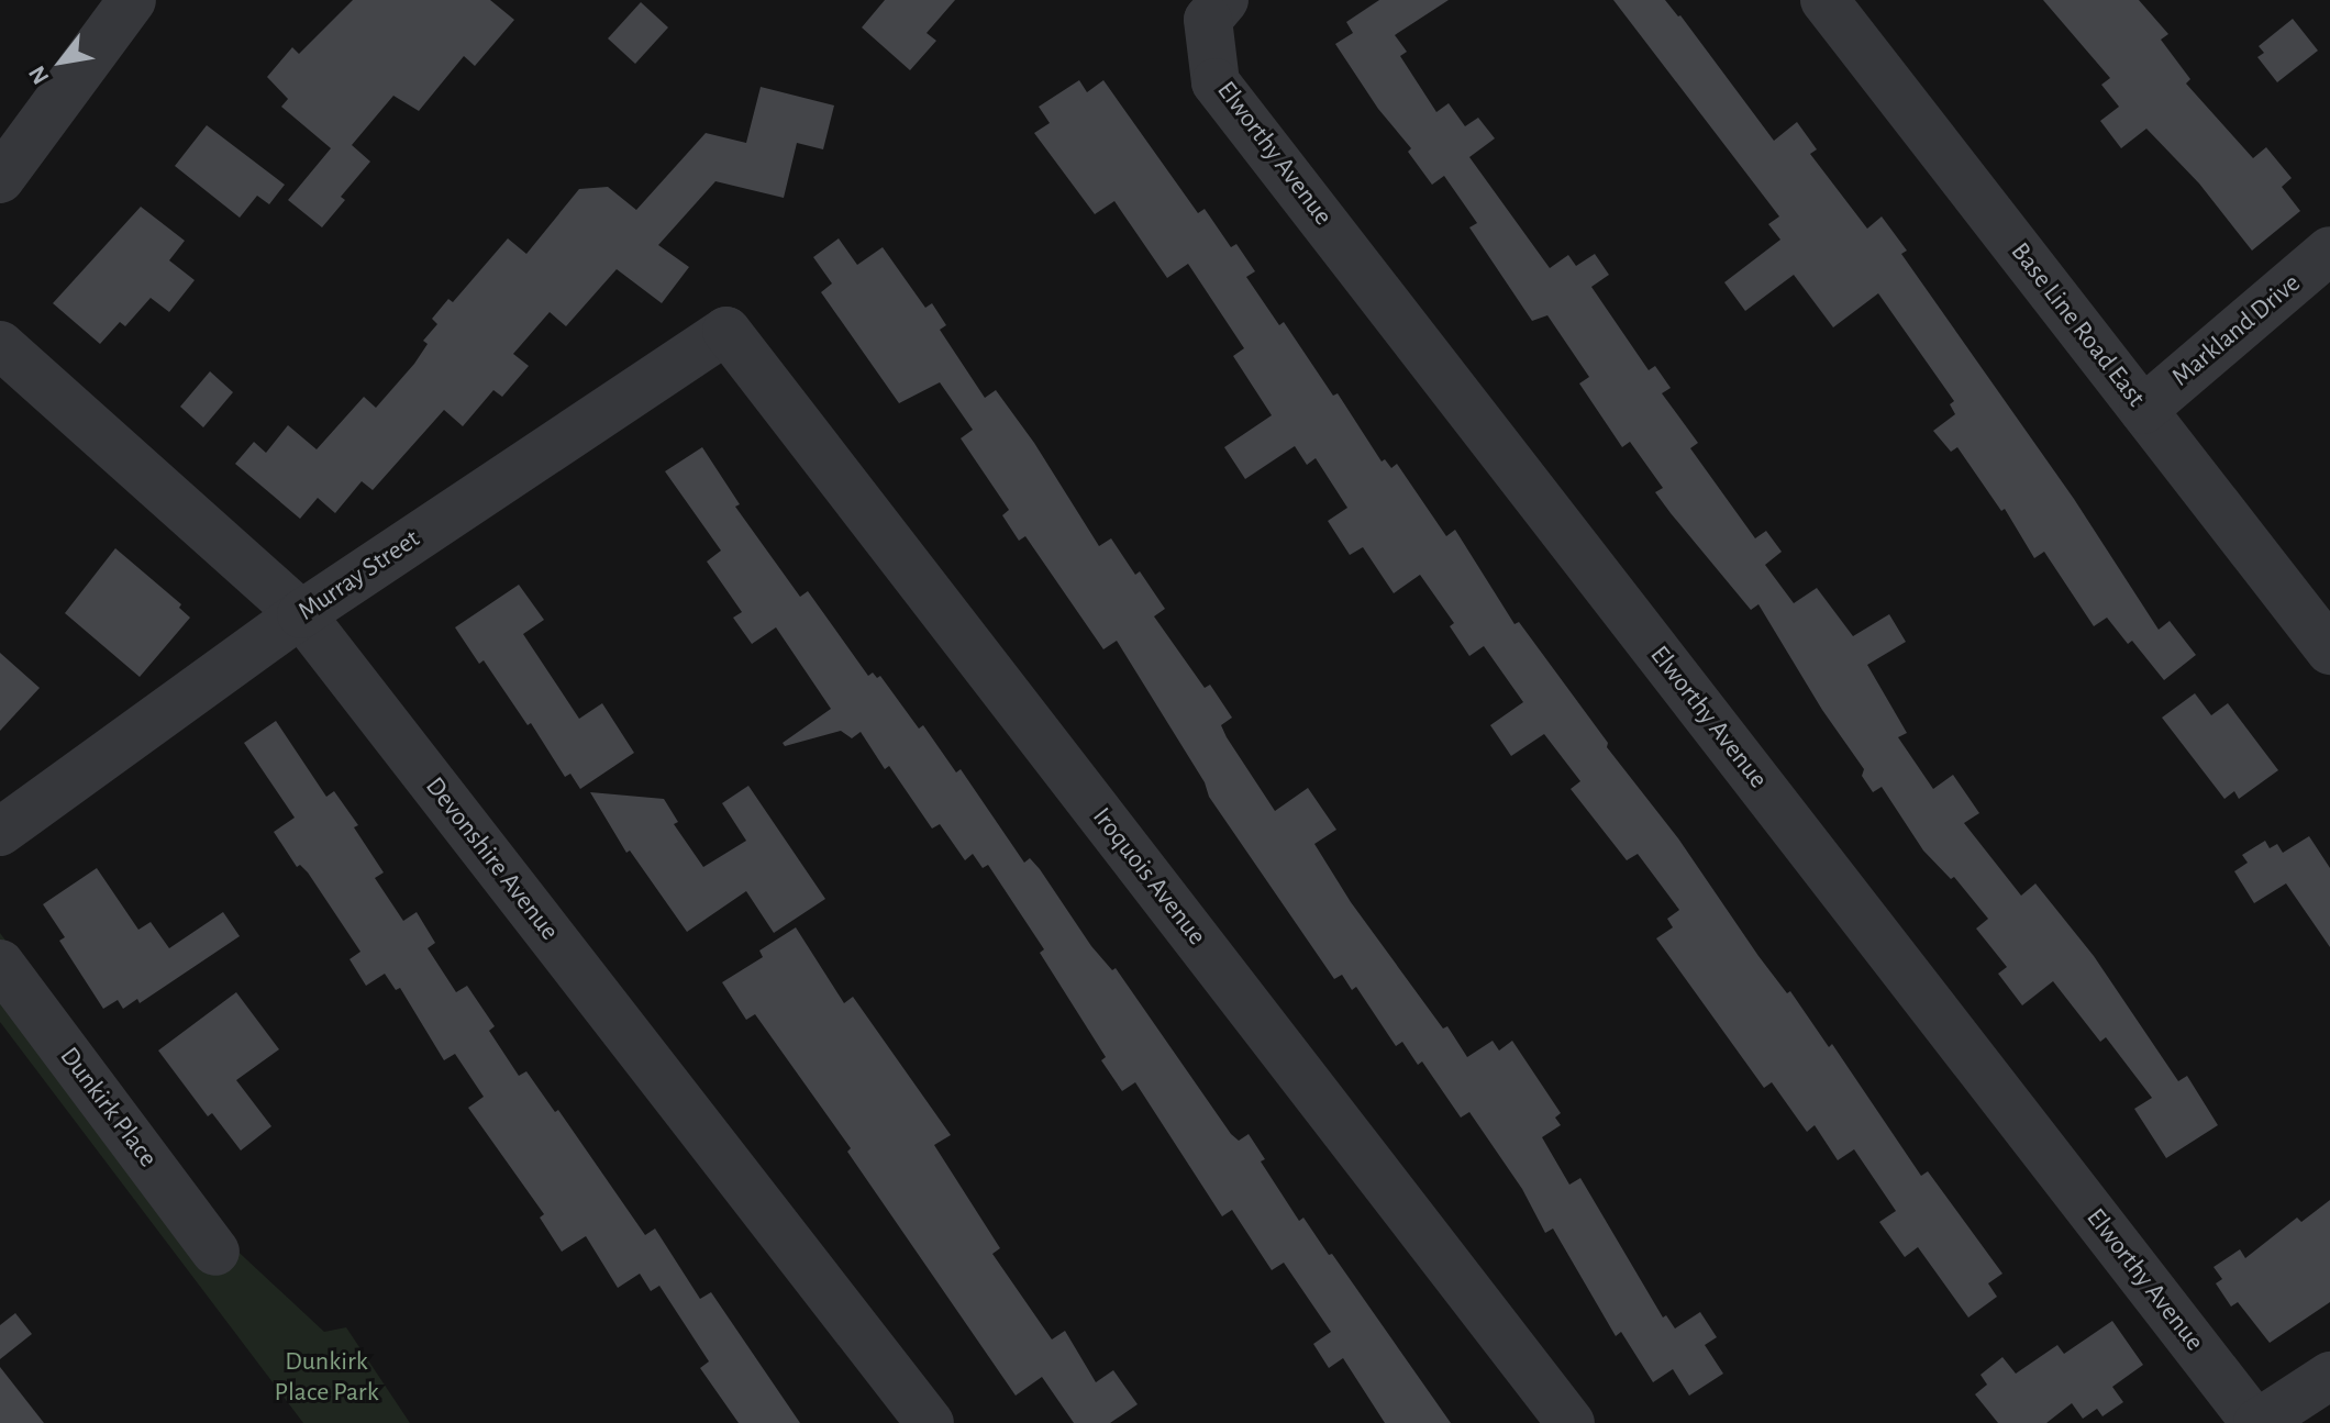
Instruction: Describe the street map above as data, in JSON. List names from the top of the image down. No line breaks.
{"streets":{"street":["Elworthy Avenue","Base Line Road East","Markland Drive","Murray Street","Devonshire Avenue","Iroquois Avenue","Dunkirk Place"]},"crossings":[["Base Line Road East","Markland Drive"],["Murray Street","Devonshire Avenue"],["Murray Street","Iroquois Avenue"]],"parks":["Dunkirk Place Park"],"north":"bottom left"}
